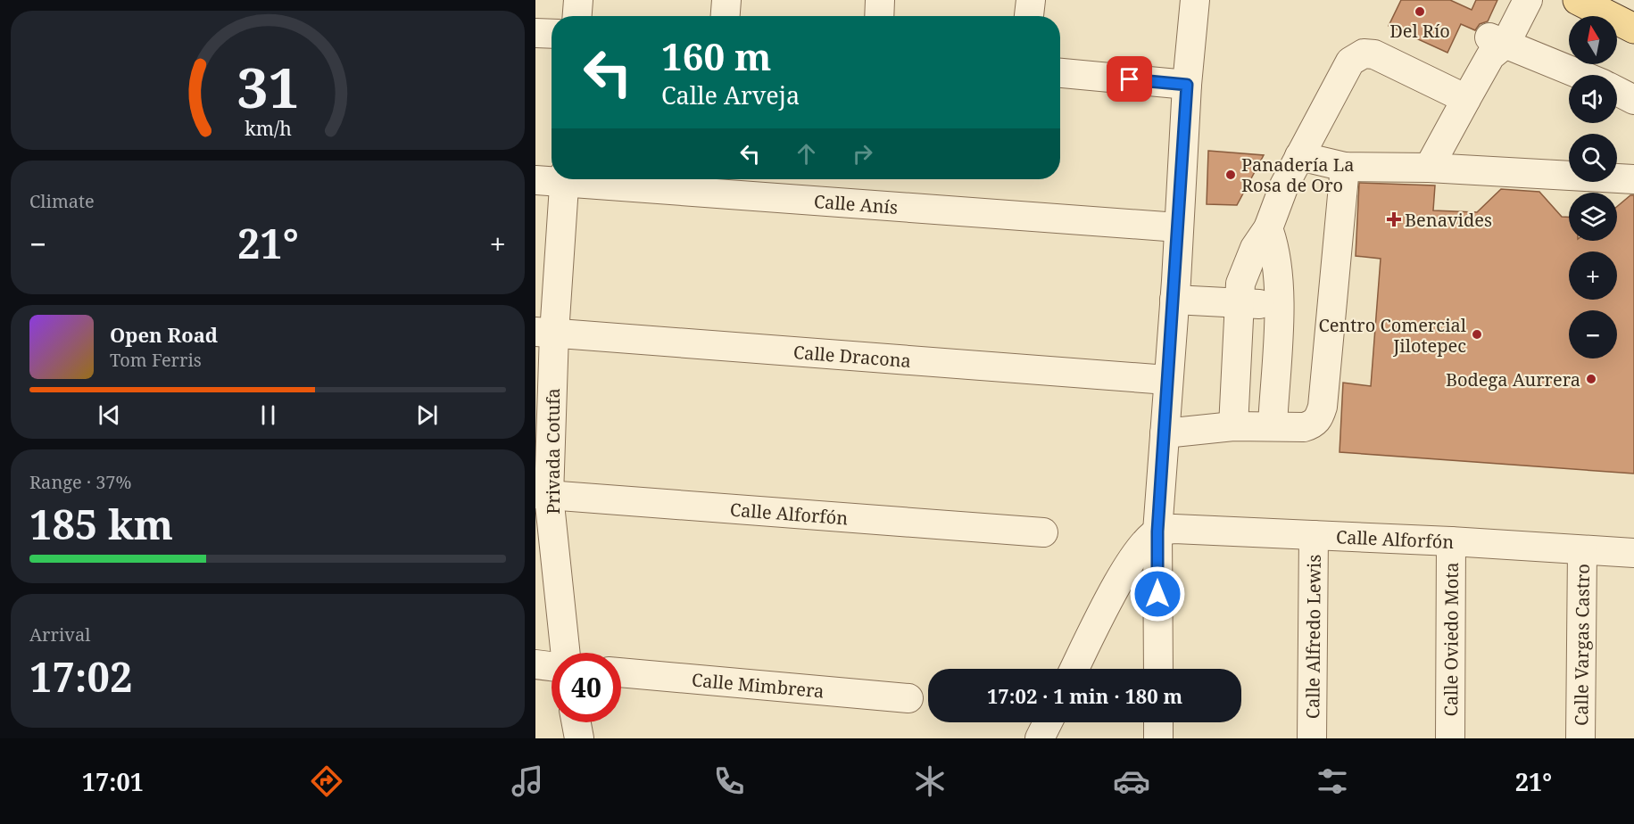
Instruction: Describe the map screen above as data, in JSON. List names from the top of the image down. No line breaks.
{"streets":{"street":["Calle Anís","Calle Dracona","Privada Cotufa","Calle Alforfón","Calle Alfredo Lewis","Calle Oviedo Mota","Calle Vargas Castro","Calle Mimbrera"]},"crossings":[["Calle Dracona","Privada Cotufa"],["Privada Cotufa","Calle Alforfón"],["Calle Alforfón","Calle Alfredo Lewis"],["Calle Alforfón","Calle Oviedo Mota"],["Calle Alforfón","Calle Vargas Castro"]],"places":{"other":["Del Río","Panadería La Rosa de Oro","Centro Comercial Jilotepec","Bodega Aurrera"],"health":["Benavides"]},"north":"top","page":{"map_buttons":["+","−"],"turn":["160 m","Calle Arveja"],"tile":["Climate",["Range · 37%","185 km"],["Arrival","17:02"]],"heat":["−","21°","+"],"song":["Open Road","Tom Ferris"],"limit":"40","trip":"17:02 · 1 min · 180 m","tabs":["17:01","21°"],"gauge":["31","km/h"]}}
